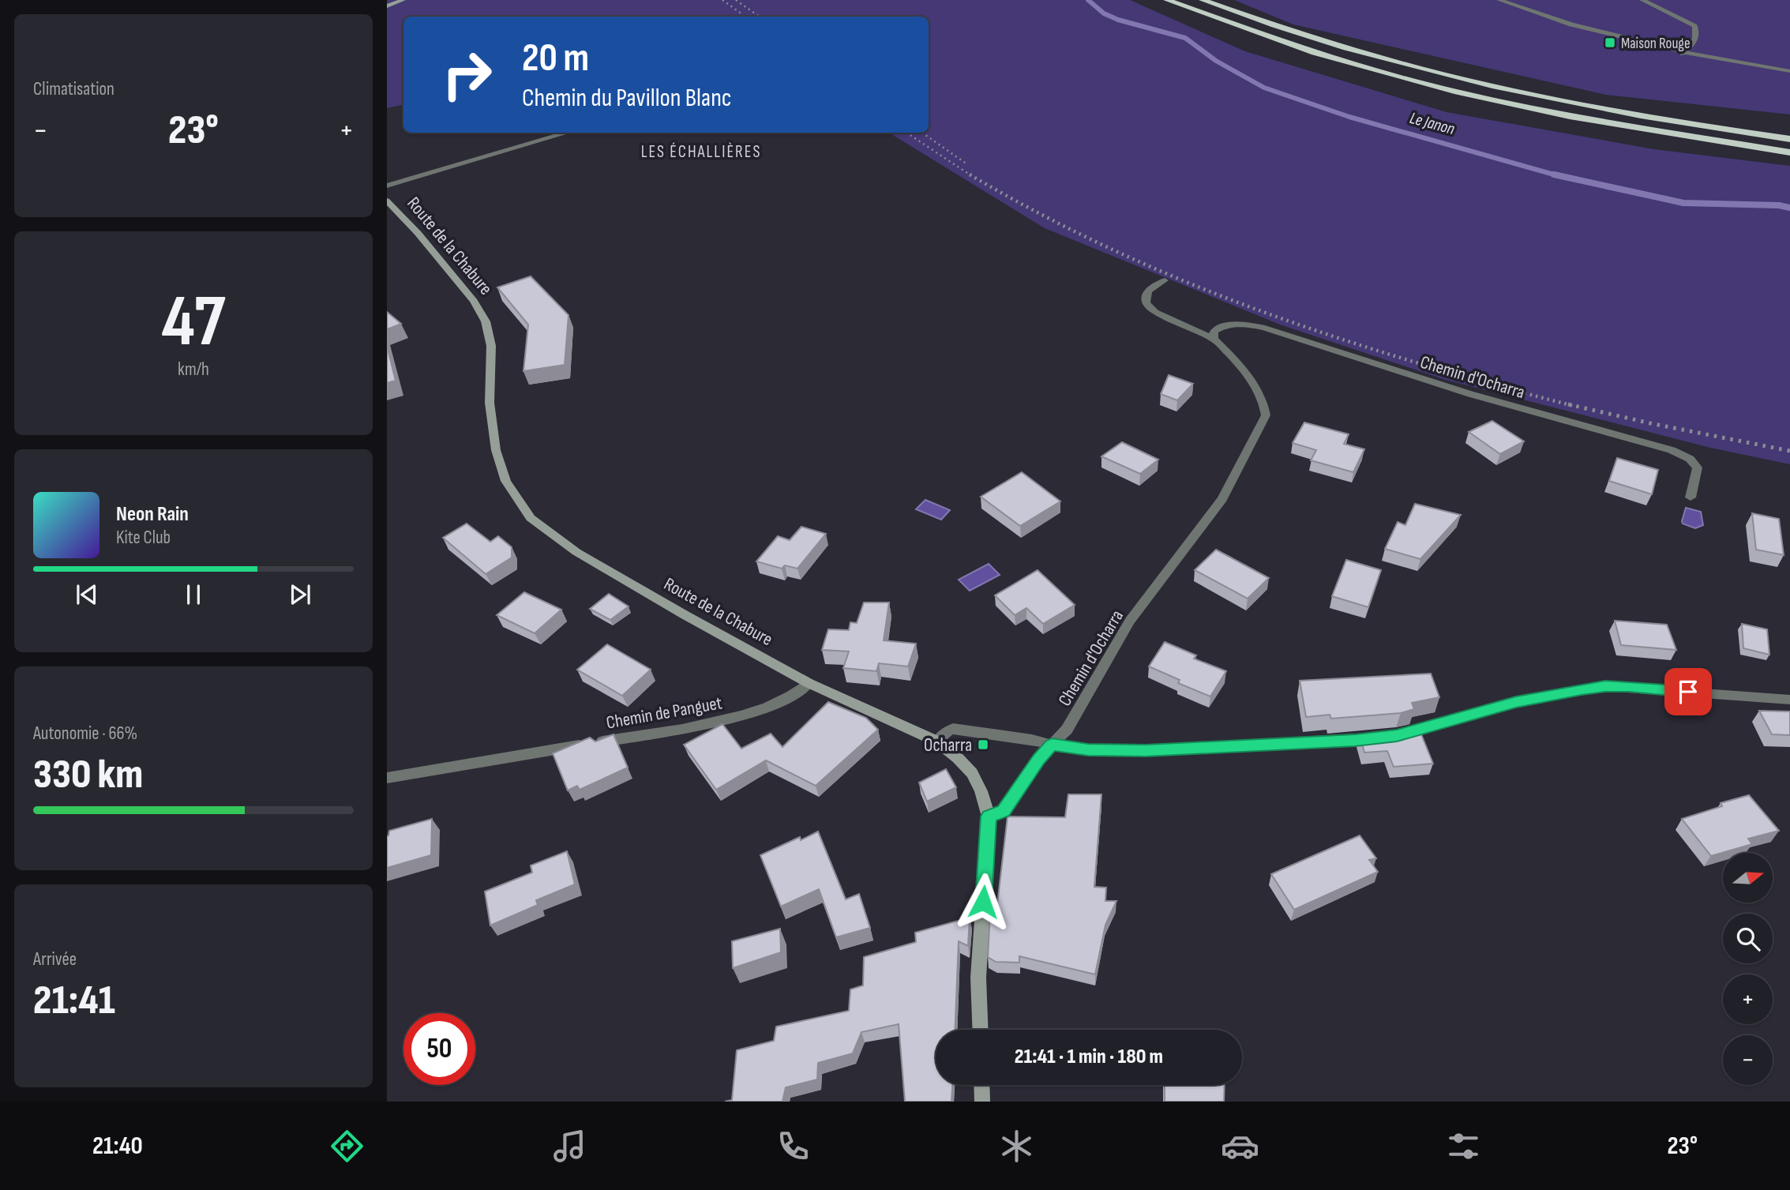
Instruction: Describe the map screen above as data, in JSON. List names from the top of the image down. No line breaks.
{"streets":{"main road":["Route de la Chabure"],"street":["Chemin d'Ocharra","Chemin de Panguet"]},"crossings":[["Route de la Chabure","Chemin d'Ocharra"],["Route de la Chabure","Chemin de Panguet"]],"districts":["LES ÉCHALLIÈRES"],"water":["Le Janon"],"places":{"transit":["Maison Rouge","Ocharra"]},"north":"right","page":{"tile":["Climatisation",["47","km/h"],["Autonomie · 66%","330 km"],["Arrivée","21:41"]],"turn":["20 m","Chemin du Pavillon Blanc"],"heat":["−","23°","+"],"song":["Neon Rain","Kite Club"],"map_buttons":["+","−"],"limit":"50","trip":"21:41 · 1 min · 180 m","tabs":["21:40","23°"]}}
